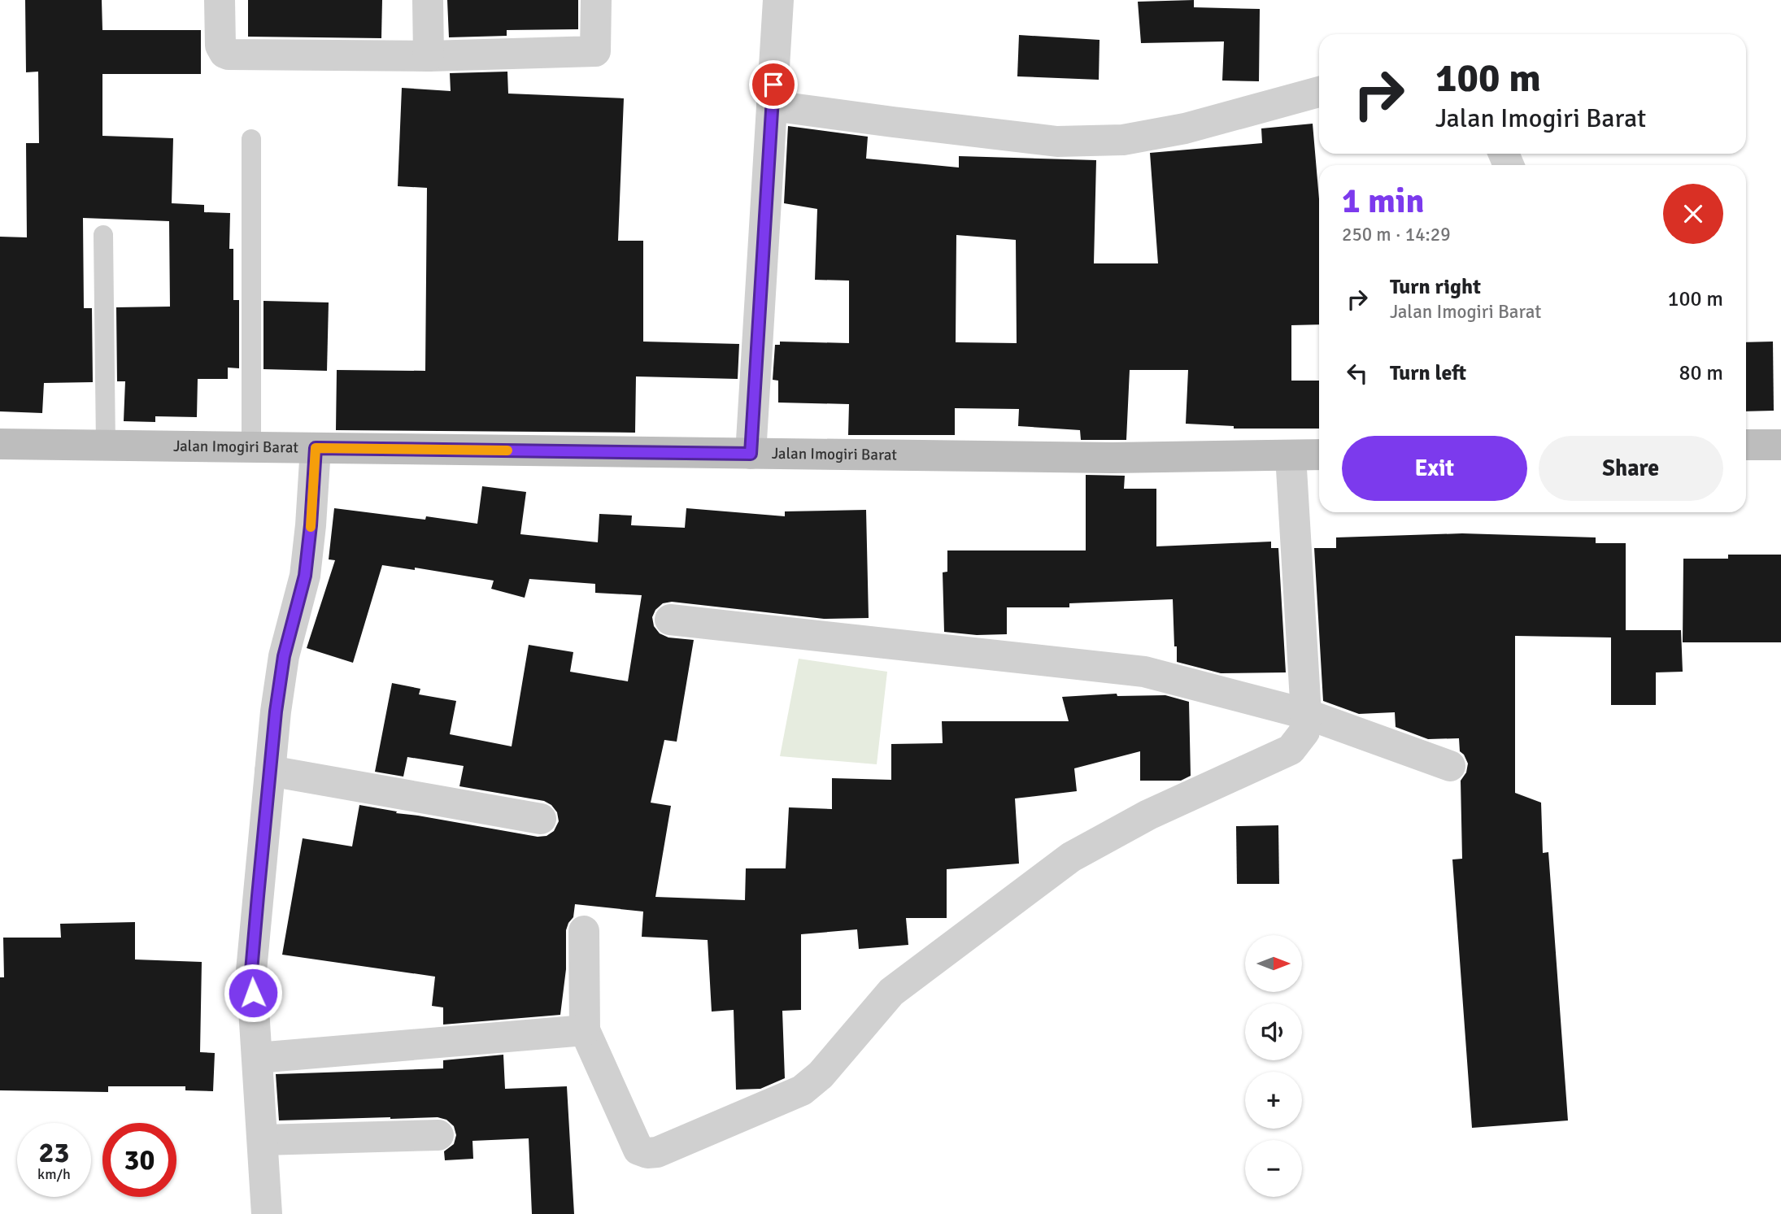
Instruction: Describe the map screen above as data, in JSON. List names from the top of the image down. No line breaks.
{"streets":{"main road":["Jalan Imogiri Barat"]},"north":"right","page":{"turn":["100 m","Jalan Imogiri Barat"],"heading":["1 min","250 m · 14:29"],"list":[{"name":"Turn right","note":"Jalan Imogiri Barat","value":"100 m"},{"name":"Turn left","value":"80 m"}],"buttons":["Exit","Share"],"map_buttons":["+","−"],"speed":"23 km/h","limit":"30"}}
